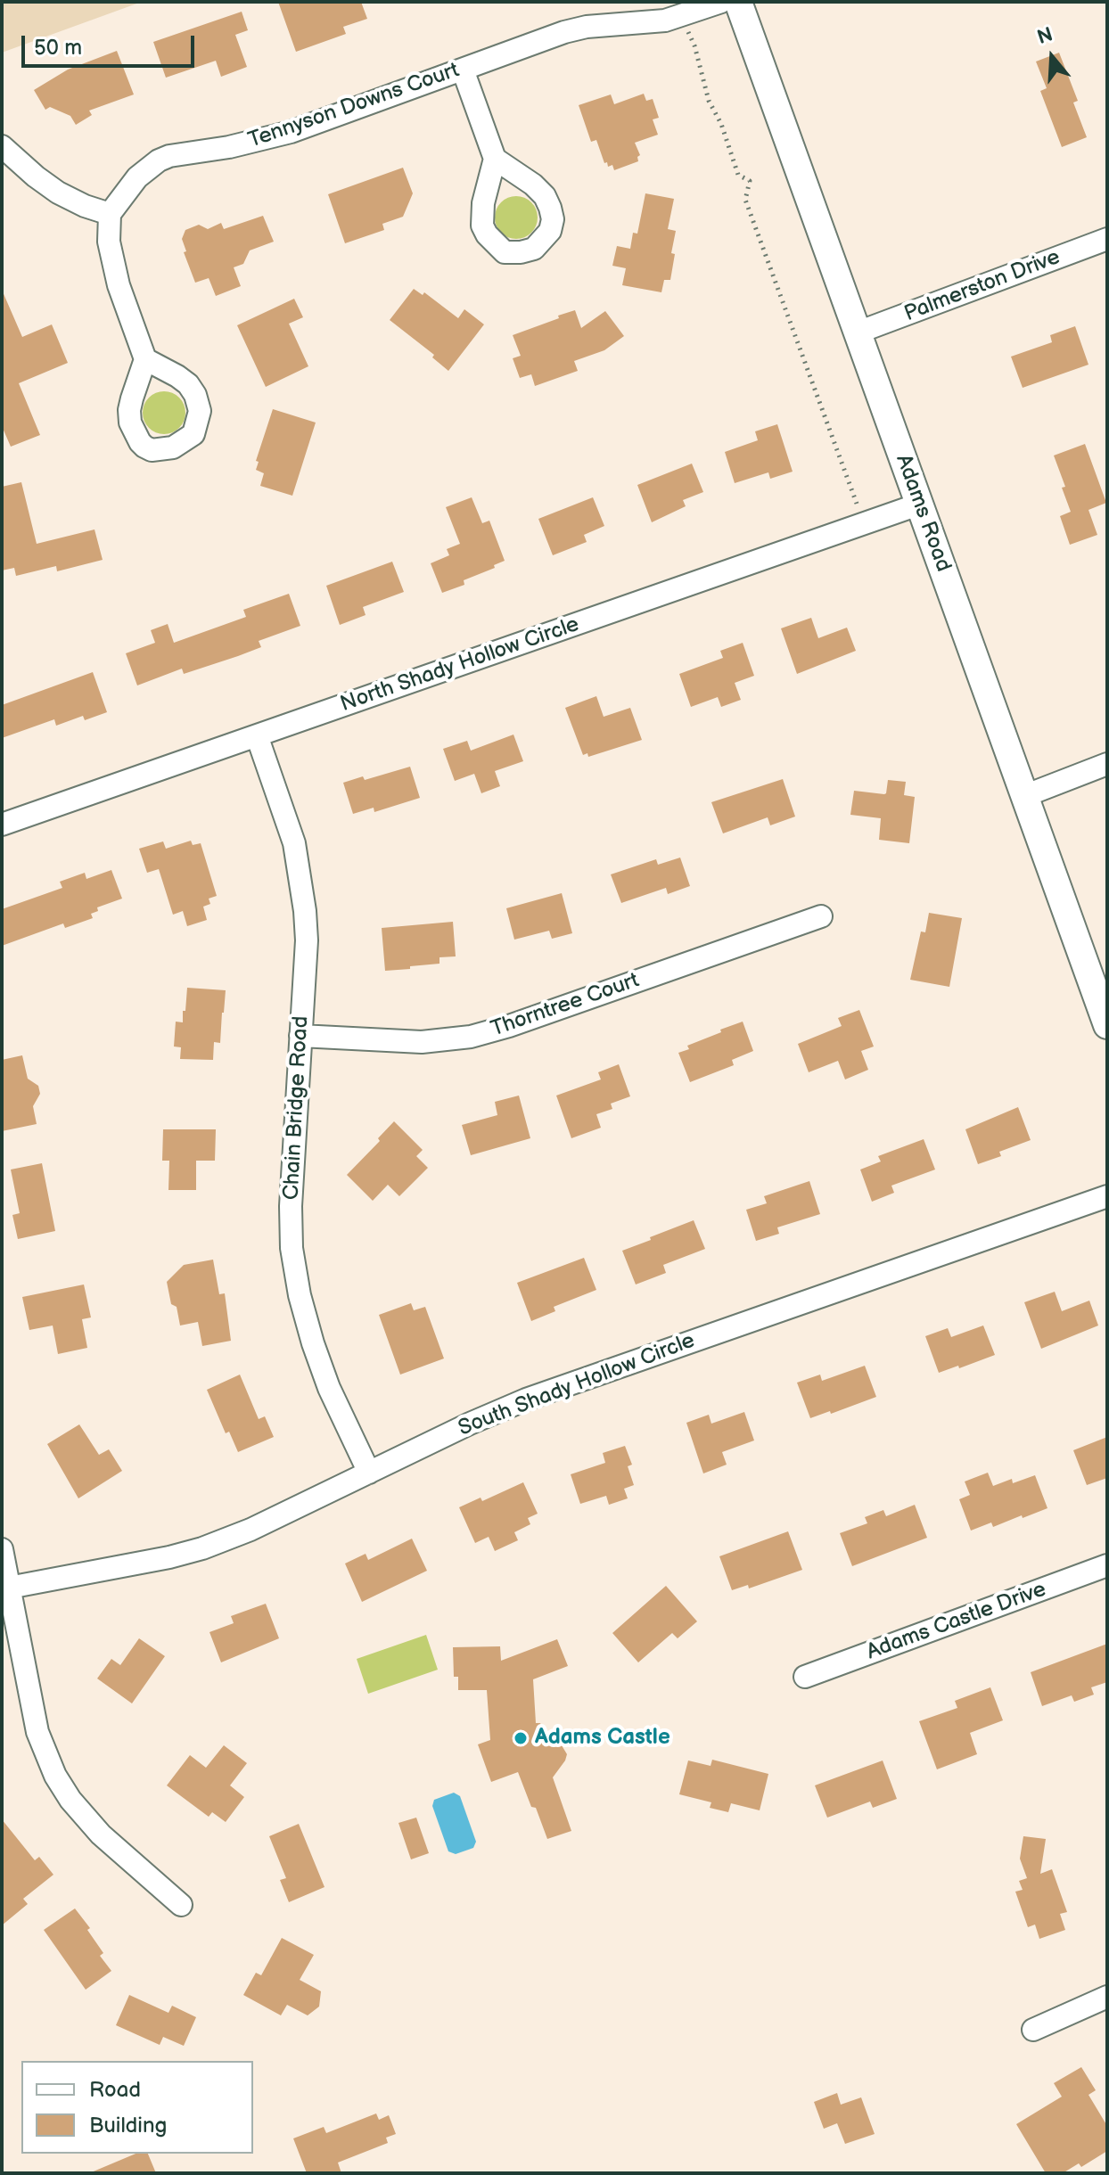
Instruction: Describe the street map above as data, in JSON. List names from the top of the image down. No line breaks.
{"streets":{"street":["Tennyson Downs Court","Palmerston Drive","Adams Road","North Shady Hollow Circle","Thorntree Court","Chain Bridge Road","South Shady Hollow Circle","Adams Castle Drive"]},"crossings":[["Palmerston Drive","Adams Road"],["Adams Road","North Shady Hollow Circle"],["North Shady Hollow Circle","Chain Bridge Road"],["Thorntree Court","Chain Bridge Road"],["Chain Bridge Road","South Shady Hollow Circle"]],"places":["Adams Castle"],"legend":["Road","Building"],"scale_bar":"50 m","north":"top"}
